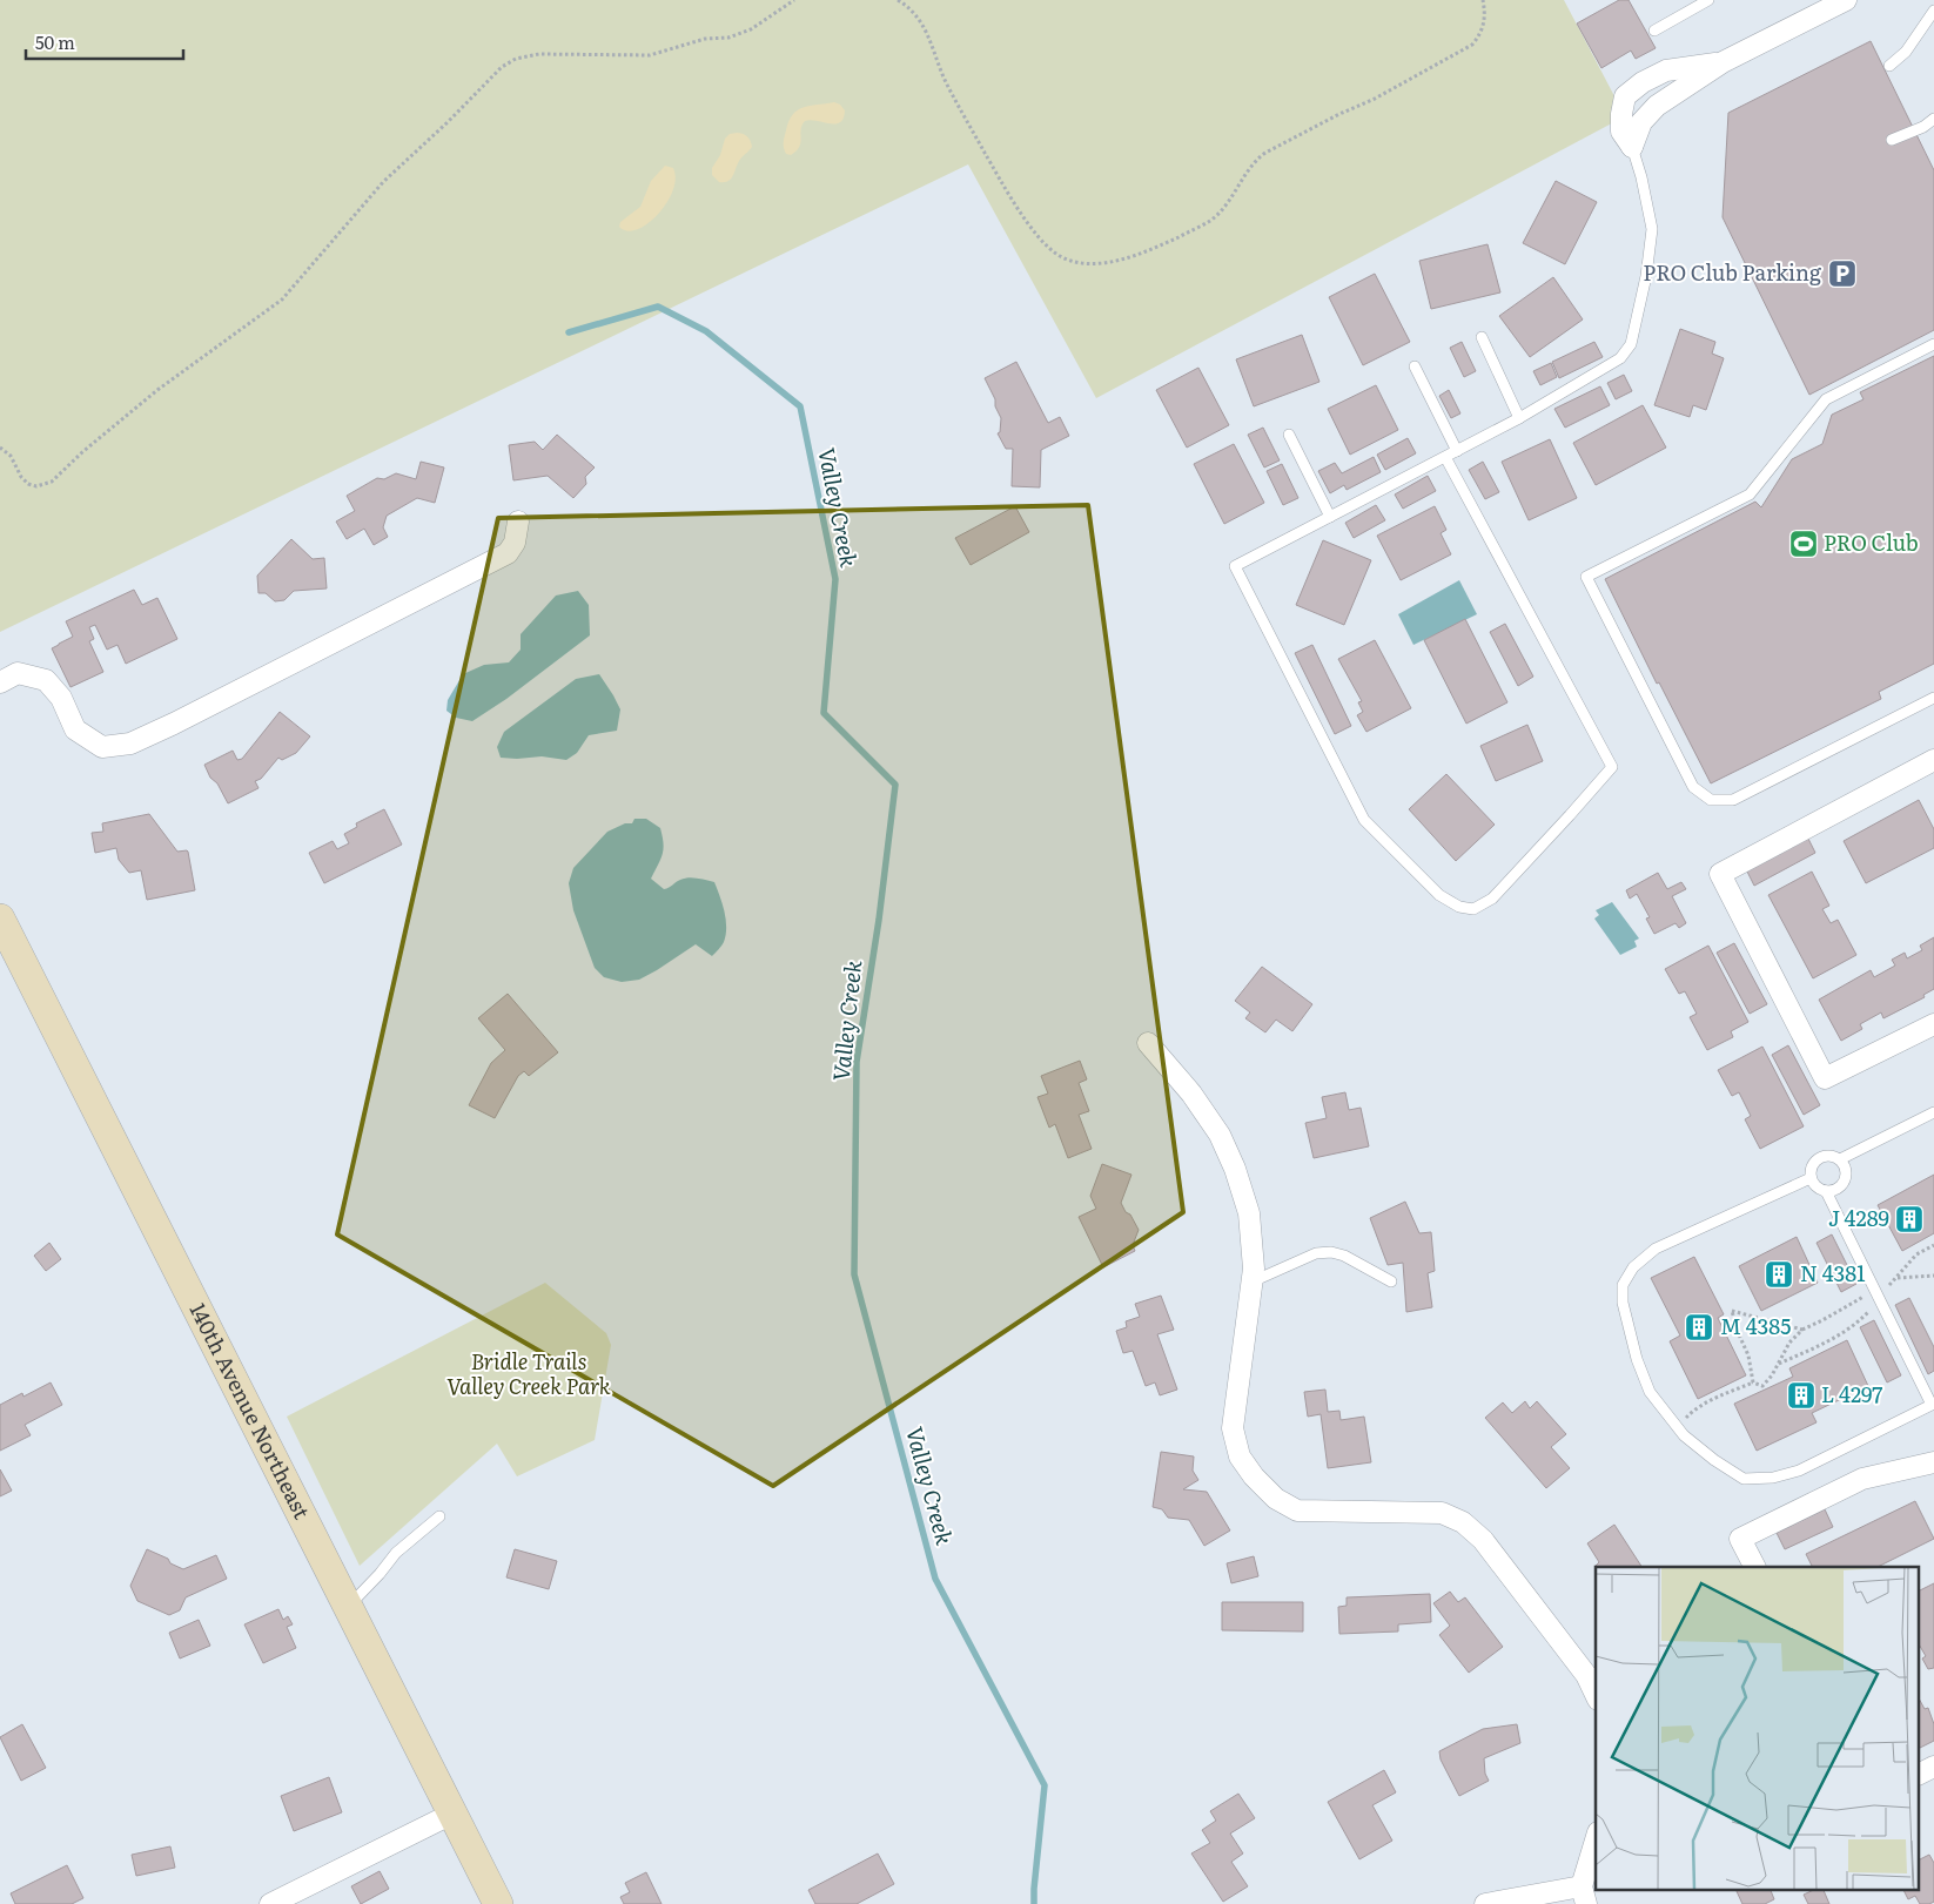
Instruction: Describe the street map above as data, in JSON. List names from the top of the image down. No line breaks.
{"streets":{"street":["140th Avenue Northeast"]},"water":["Valley Creek"],"parks":["Bridle Trails Valley Creek Park"],"places":{"parking":["PRO Club Parking"],"sports":["PRO Club"],"building":["J 4289","N 4381","M 4385","L 4297"]},"scale_bar":"50 m"}
